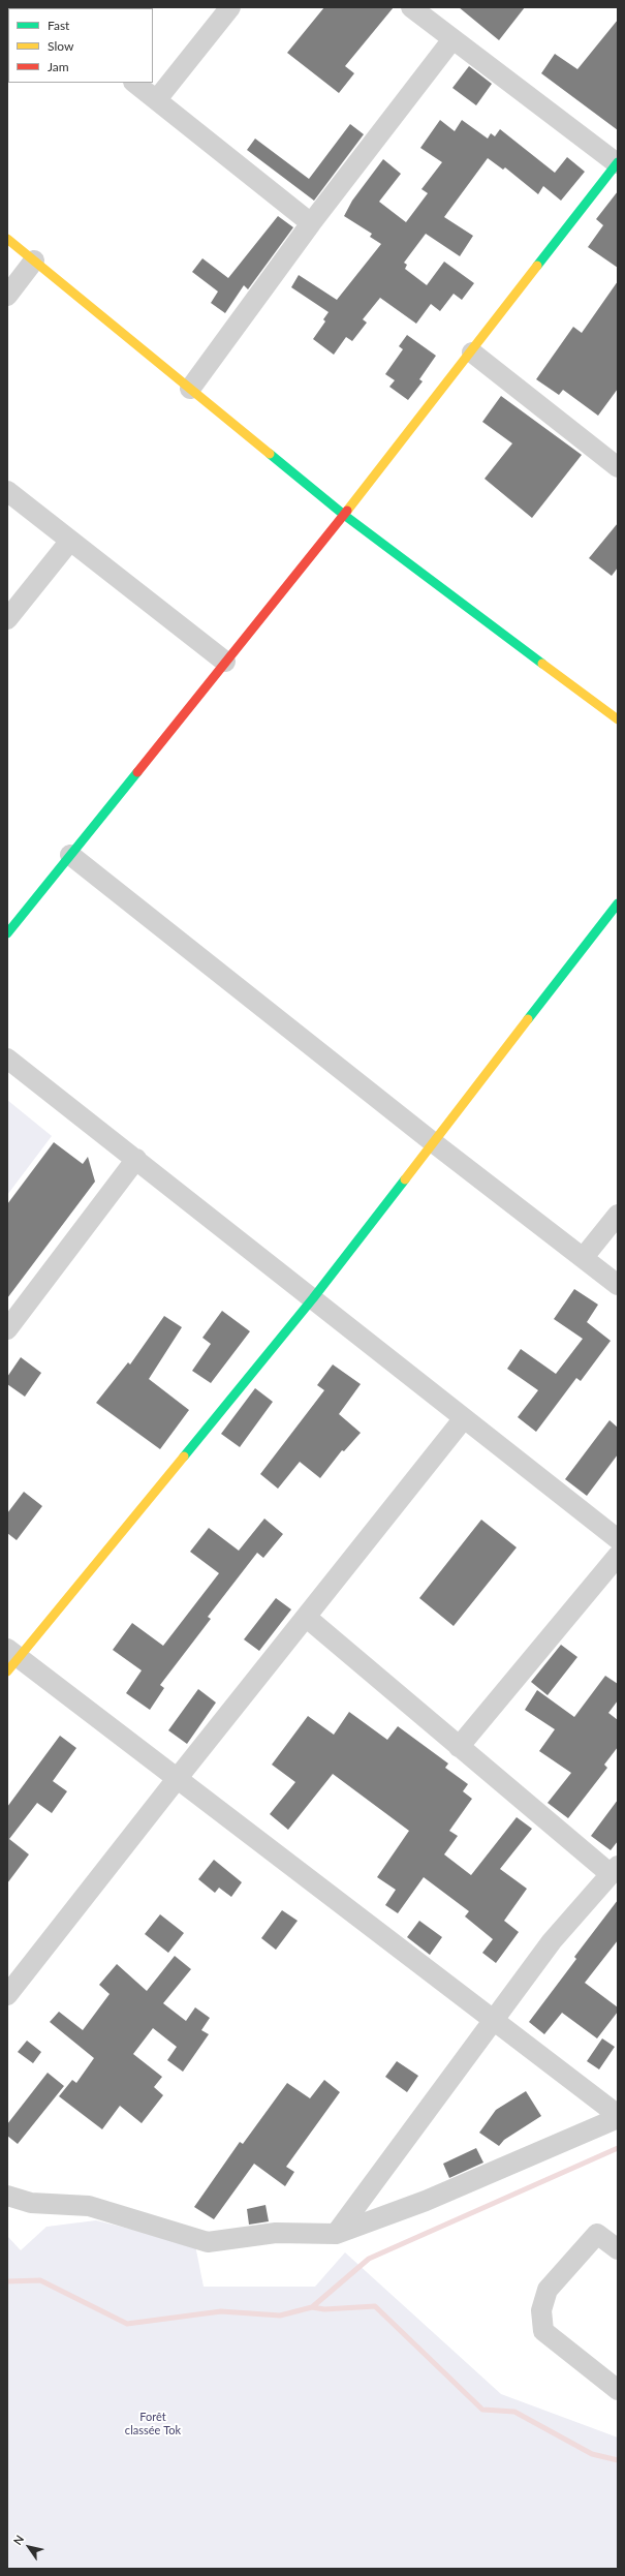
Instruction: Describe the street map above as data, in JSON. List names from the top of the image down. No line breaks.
{"parks":["Forêt classée Tok"],"legend":["Fast","Slow","Jam"],"north":"top left"}
